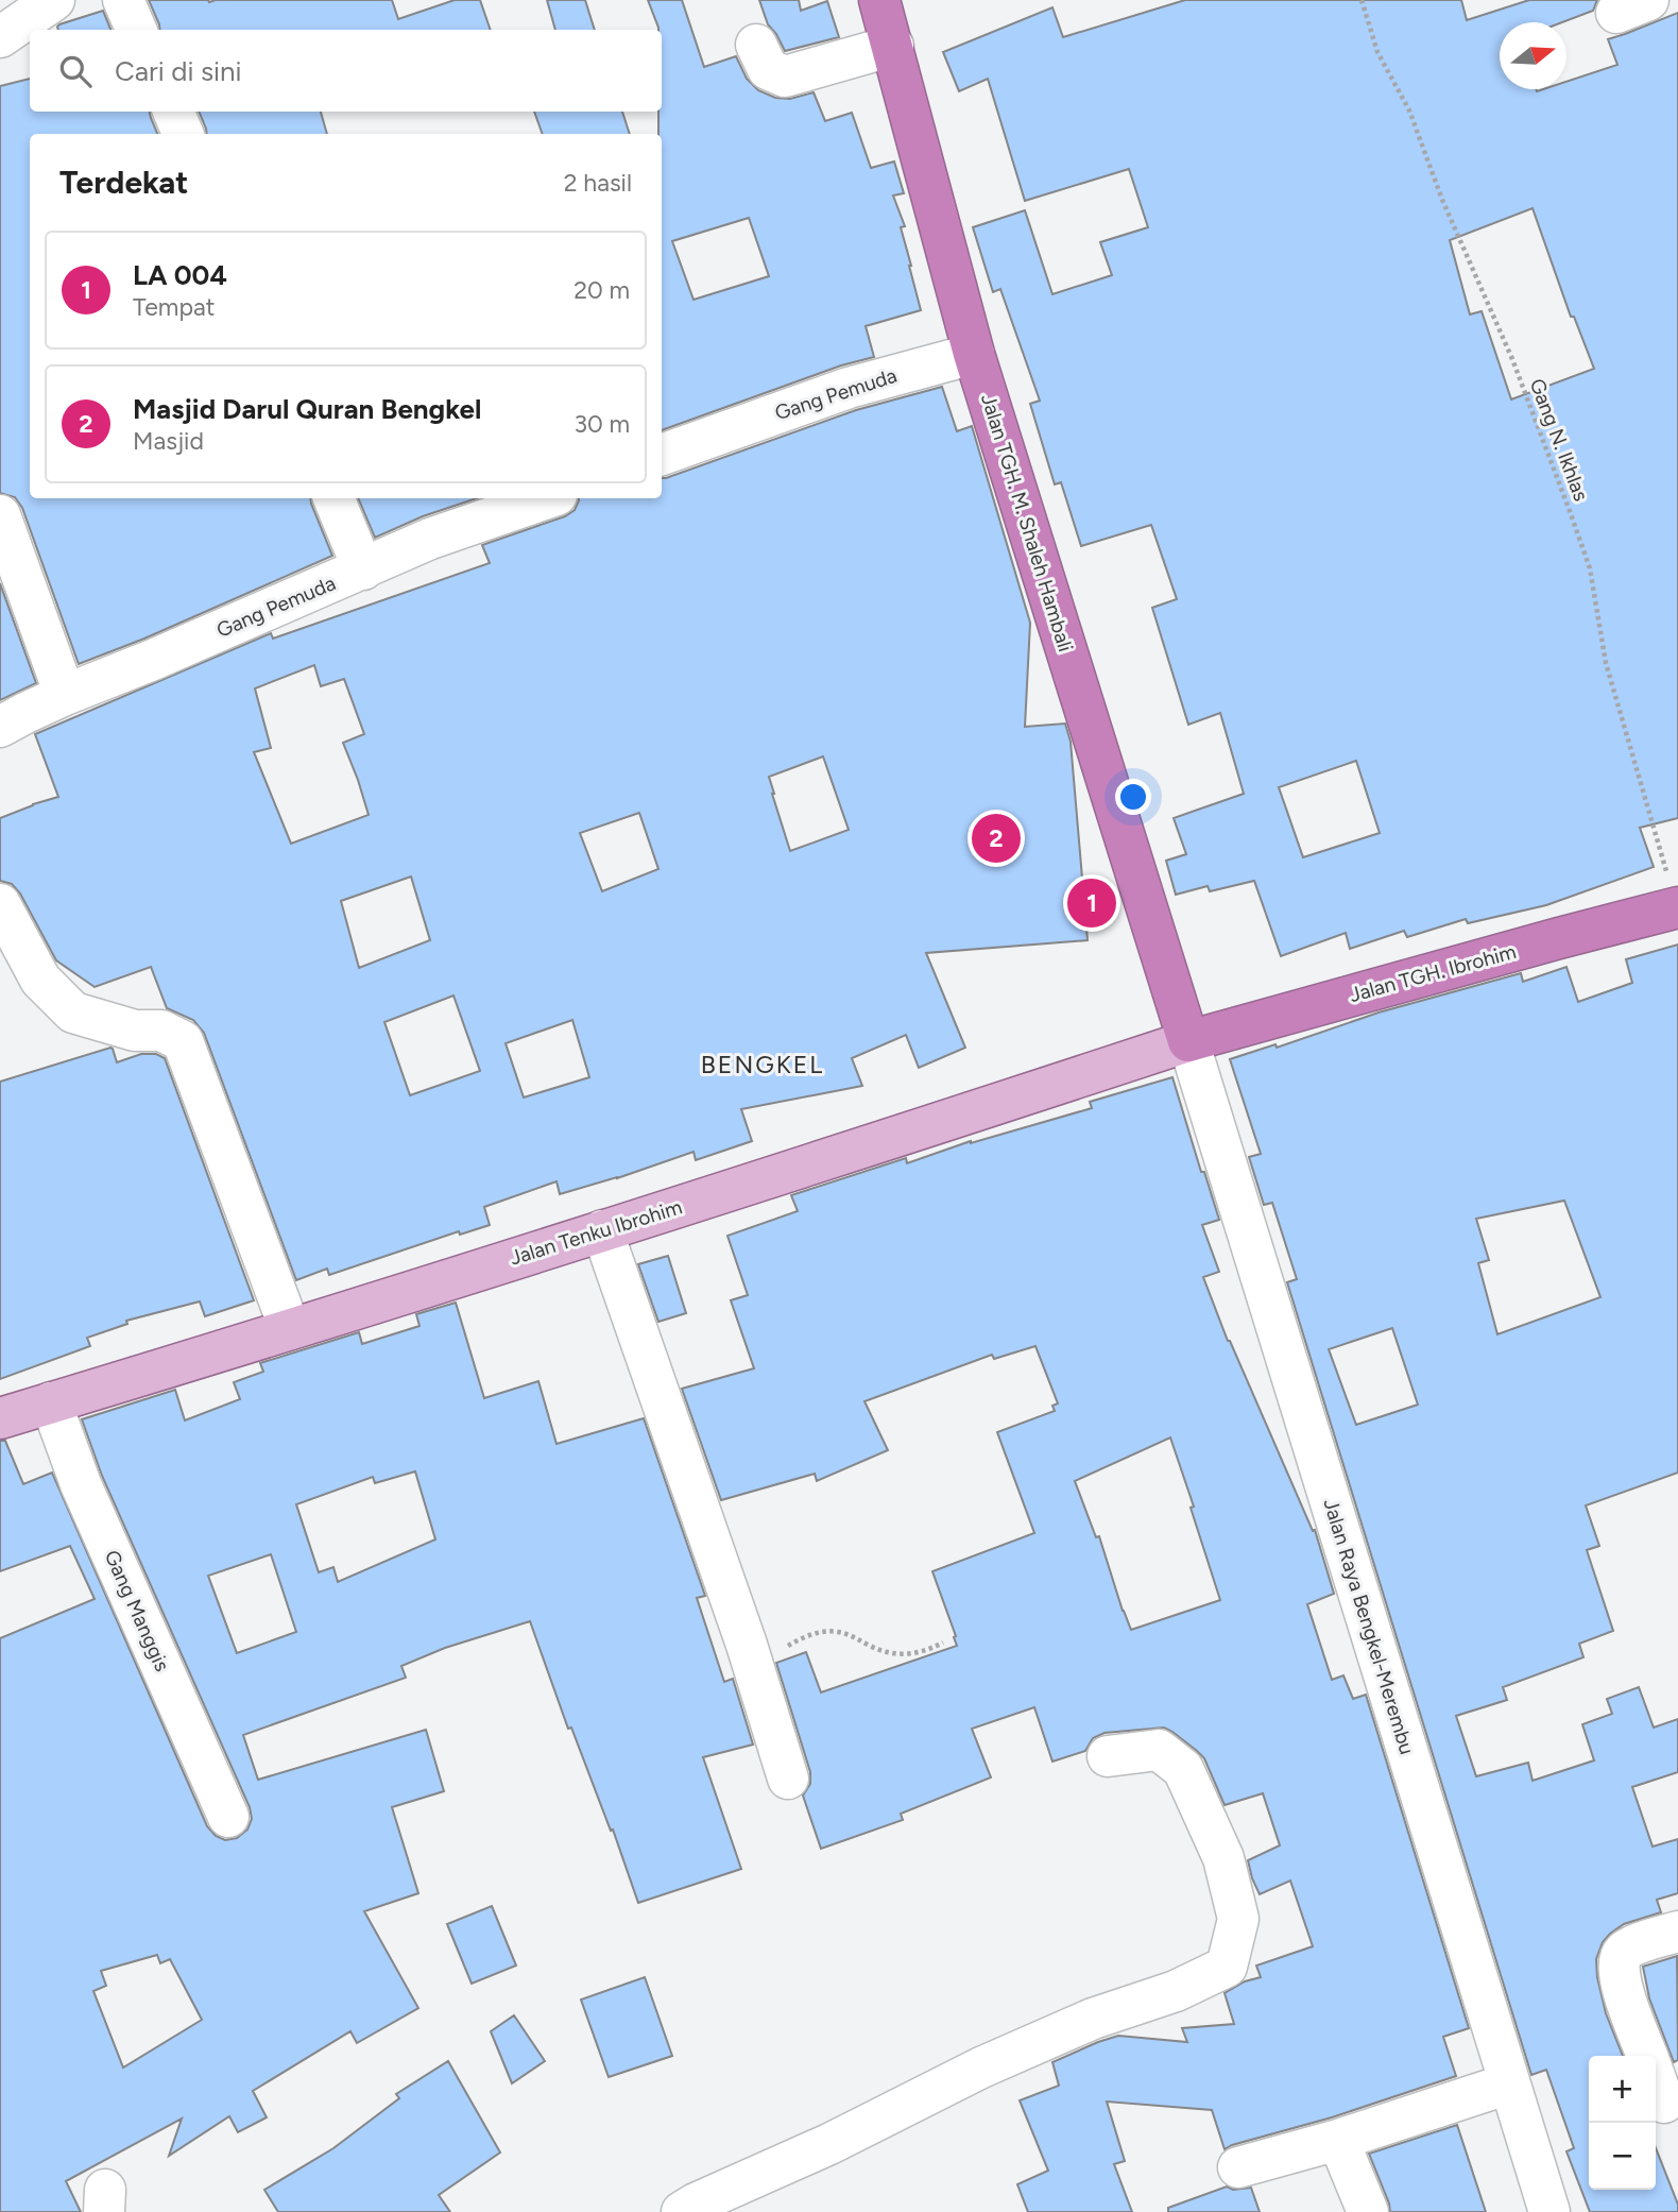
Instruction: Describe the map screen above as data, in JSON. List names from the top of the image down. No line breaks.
{"streets":{"highway":["Jalan TGH. M. Shaleh Hambali","Jalan TGH. Ibrohim"],"main road":["Jalan Tenku Ibrohim"],"street":["Gang Pemuda","Gang Manggis","Jalan Raya Bengkel-Merembu"],"path":["Gang N. Ikhlas"]},"crossings":[["Gang Pemuda","Jalan TGH. M. Shaleh Hambali"],["Gang N. Ikhlas","Jalan TGH. Ibrohim"],["Jalan TGH. M. Shaleh Hambali","Jalan TGH. Ibrohim"],["Jalan TGH. M. Shaleh Hambali","Jalan Tenku Ibrohim"],["Jalan TGH. M. Shaleh Hambali","Jalan Raya Bengkel-Merembu"],["Jalan TGH. Ibrohim","Jalan Tenku Ibrohim"],["Jalan TGH. Ibrohim","Jalan Raya Bengkel-Merembu"],["Jalan Tenku Ibrohim","Gang Manggis"],["Jalan Tenku Ibrohim","Jalan Raya Bengkel-Merembu"]],"districts":["BENGKEL"],"north":"right","page":{"search":"Cari di sini","heading":["Terdekat","2 hasil"],"list":[{"mark":"1","name":"LA 004","note":"Tempat","value":"20 m"},{"mark":"2","name":"Masjid Darul Quran Bengkel","note":"Masjid","value":"30 m"}],"pins":["2","1"],"map_buttons":["+","−"]}}
